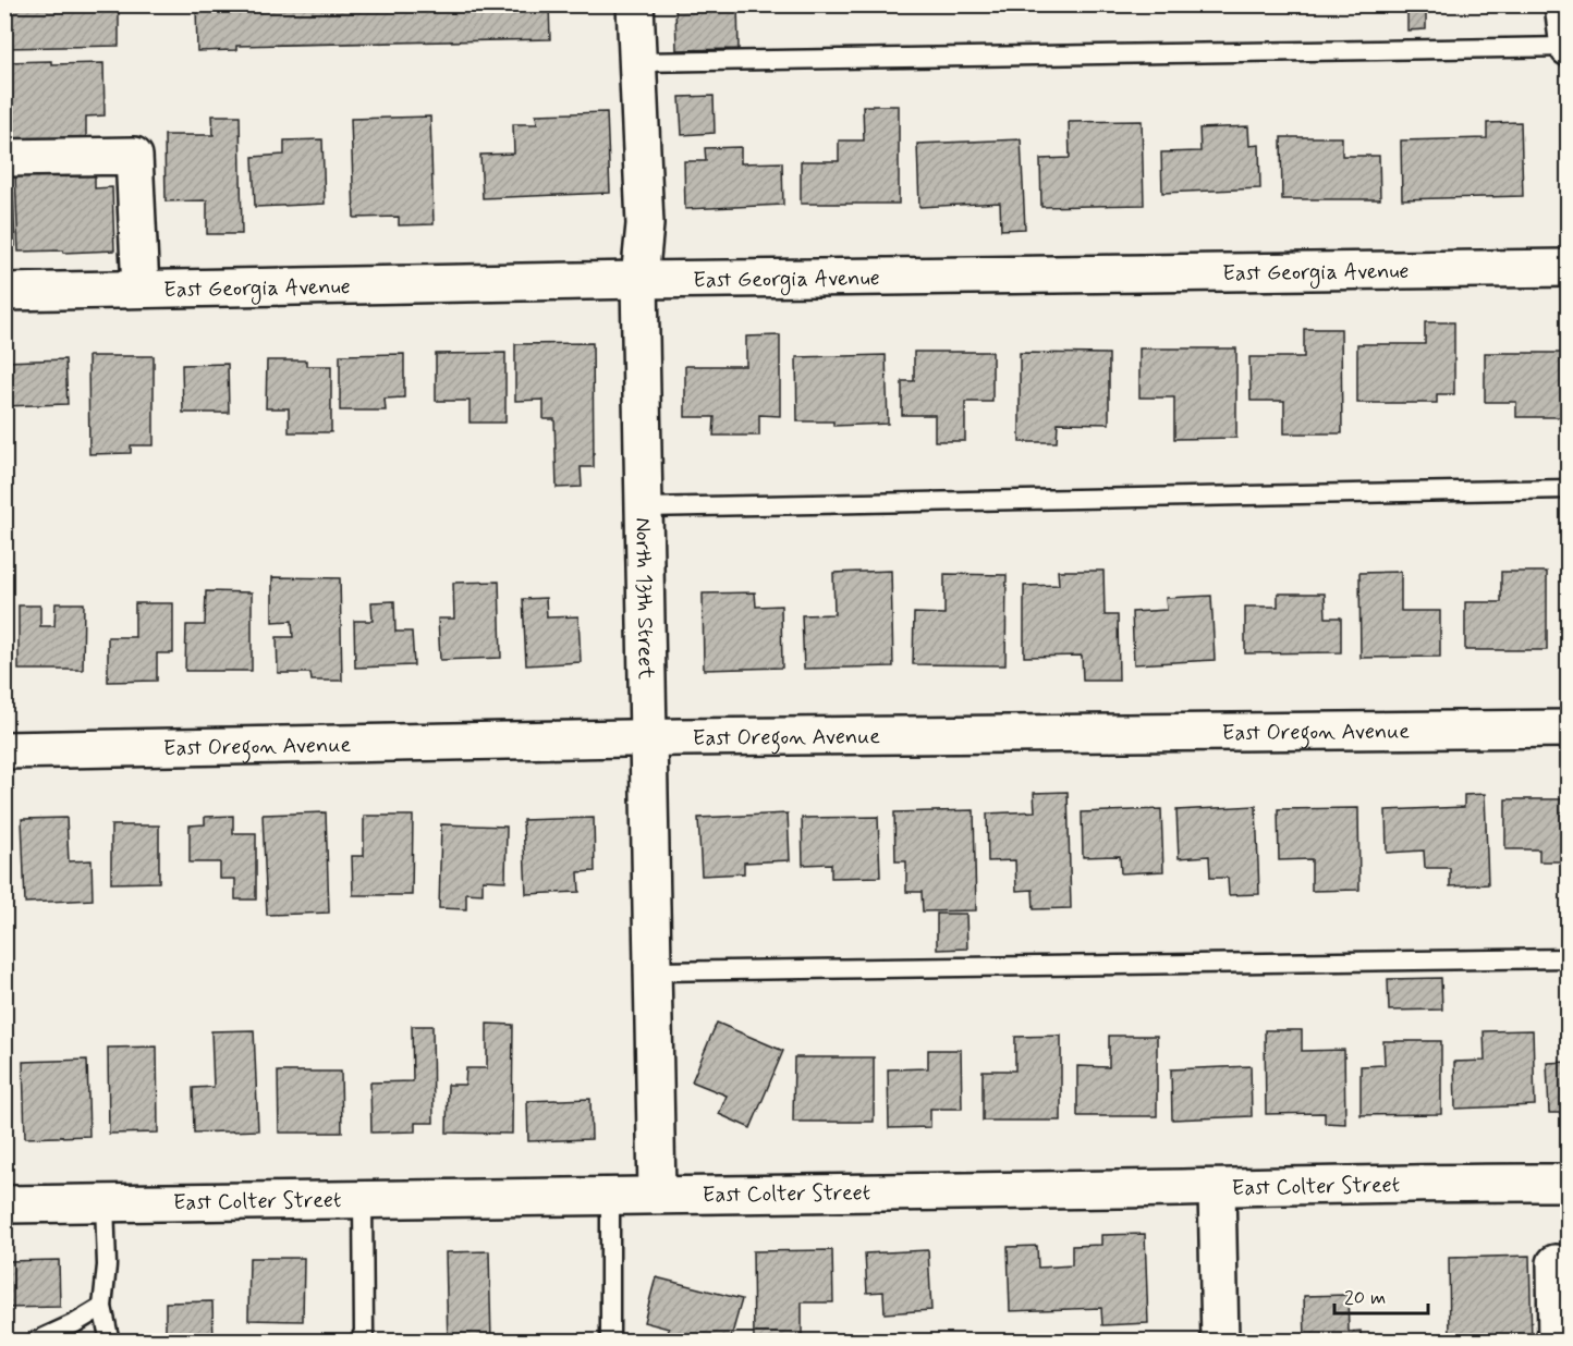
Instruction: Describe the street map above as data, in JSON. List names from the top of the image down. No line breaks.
{"streets":{"street":["East Georgia Avenue","North 13th Street","East Oregon Avenue","East Colter Street"]},"crossings":[["East Georgia Avenue","North 13th Street"],["North 13th Street","East Oregon Avenue"],["North 13th Street","East Colter Street"]],"scale_bar":"20 m"}
